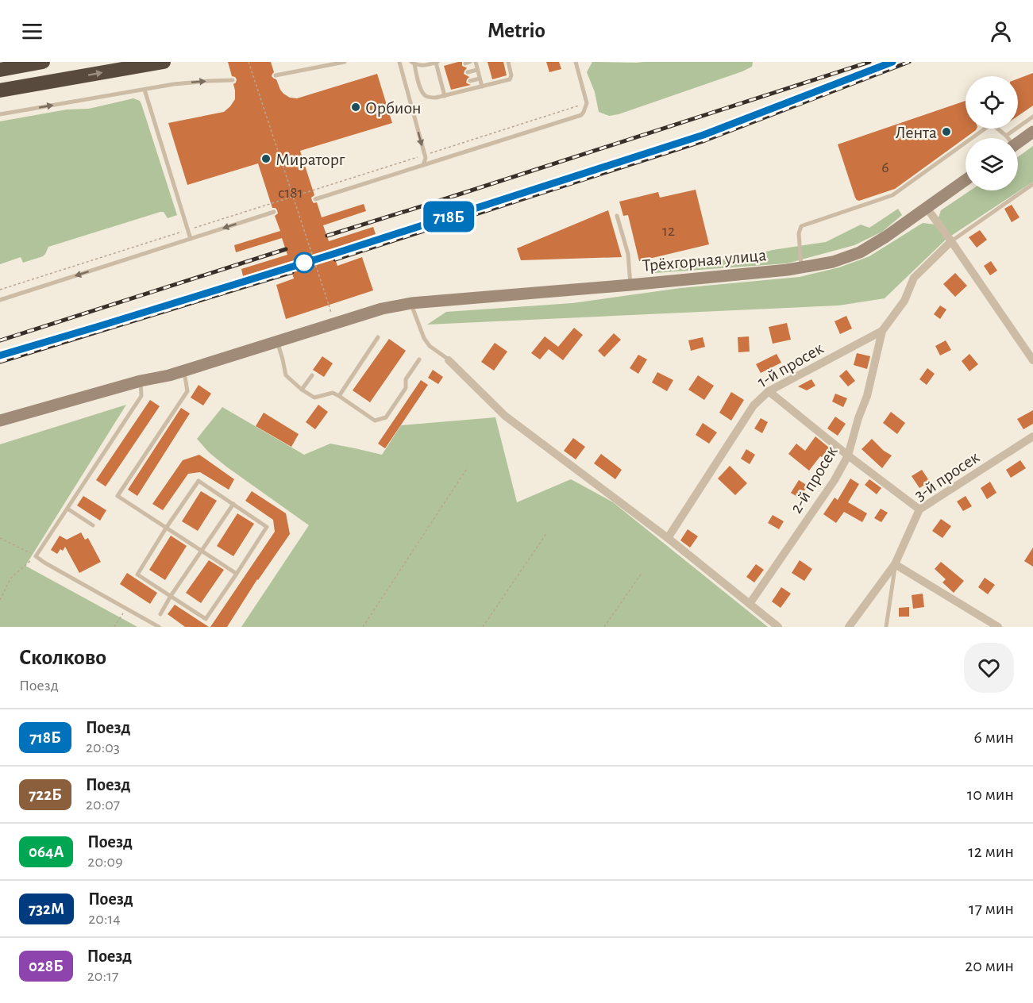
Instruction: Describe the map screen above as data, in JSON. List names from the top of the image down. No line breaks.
{"streets":{"street":["Трёхгорная улица","1-й просек","3-й просек","2-й просек"]},"crossings":[["1-й просек","2-й просек"]],"places":["Орбион","Лента","Мираторг"],"house_numbers":["6","с181","12"],"page":{"header":"Metrio","on_map":"718Б","heading":["Сколково","Поезд"],"list":[{"mark":"718Б","name":"Поезд","note":"20:03","value":"6 мин"},{"mark":"722Б","name":"Поезд","note":"20:07","value":"10 мин"},{"mark":"064А","name":"Поезд","note":"20:09","value":"12 мин"},{"mark":"732М","name":"Поезд","note":"20:14","value":"17 мин"},{"mark":"028Б","name":"Поезд","note":"20:17","value":"20 мин"}]}}
